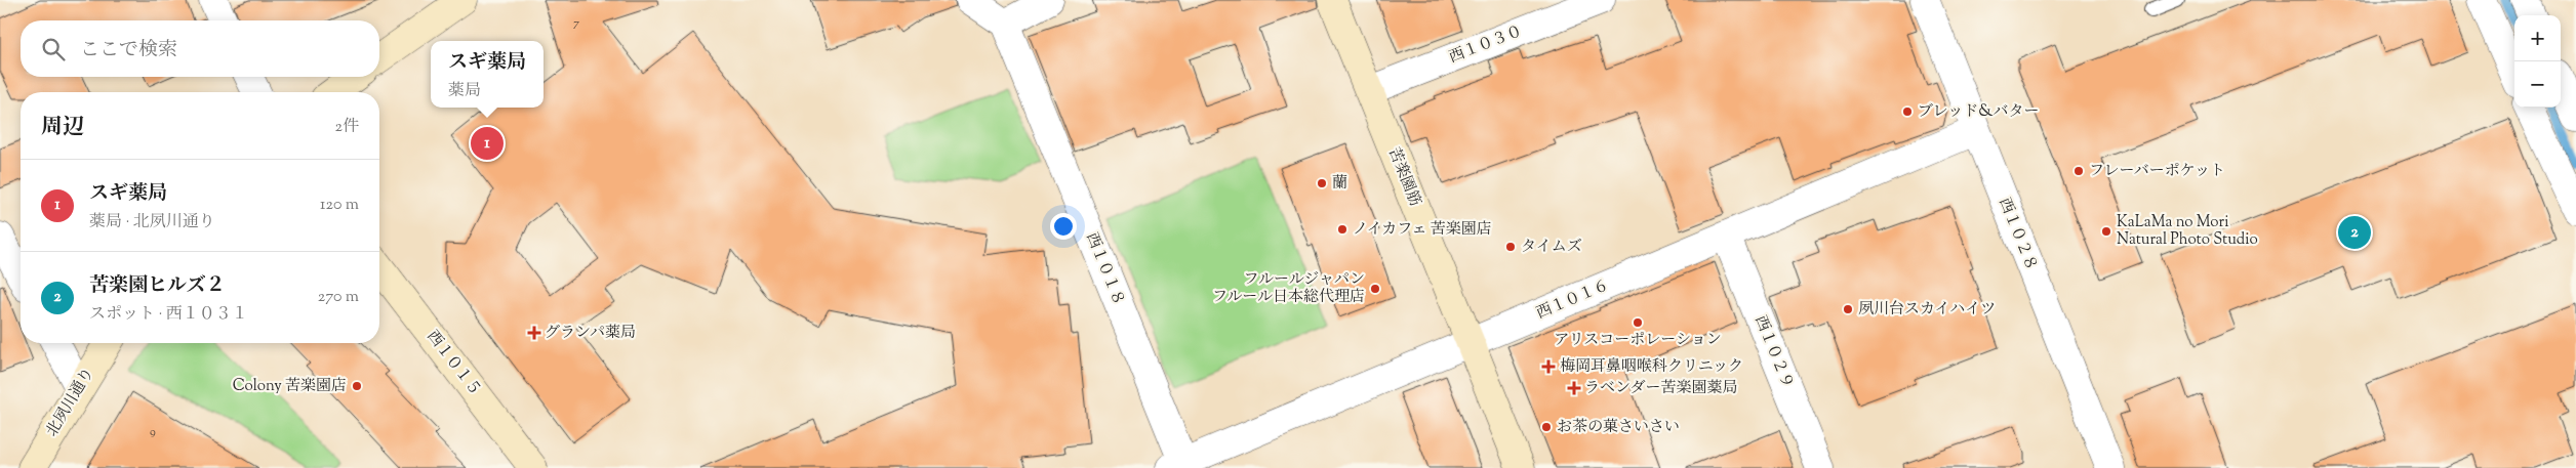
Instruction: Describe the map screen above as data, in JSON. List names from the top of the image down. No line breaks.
{"streets":{"street":["西１０３０","苦楽園筋","西１０２８","西１０１８","西１０１６","西１０２９","西１０１５","北夙川通り"]},"crossings":[["西１０３０","苦楽園筋"],["苦楽園筋","西１０１６"],["西１０２８","西１０１６"],["西１０１８","西１０１６"],["西１０１６","西１０２９"]],"places":{"other":["ブレッド&バター","フレーバーポケット","蘭","ノイカフェ 苦楽園店","KaLaMa no Mori Natural Photo Studio","タイムズ","フルールジャパン フルール日本総代理店","夙川台スカイハイツ","アリスコーポレーション","Colony 苦楽園店","お茶の菓さいさい"],"health":["グランパ薬局","梅岡耳鼻咽喉科クリニック","ラベンダー苦楽園薬局"]},"house_numbers":["7","9"],"page":{"map_buttons":["+","−"],"search":"ここで検索","popup":["スギ薬局","薬局"],"heading":["周辺","2件"],"pins":["1","2"],"list":[{"mark":"1","name":"スギ薬局","note":"薬局 · 北夙川通り","value":"120 m"},{"mark":"2","name":"苦楽園ヒルズ２","note":"スポット · 西１０３１","value":"270 m"}]}}
